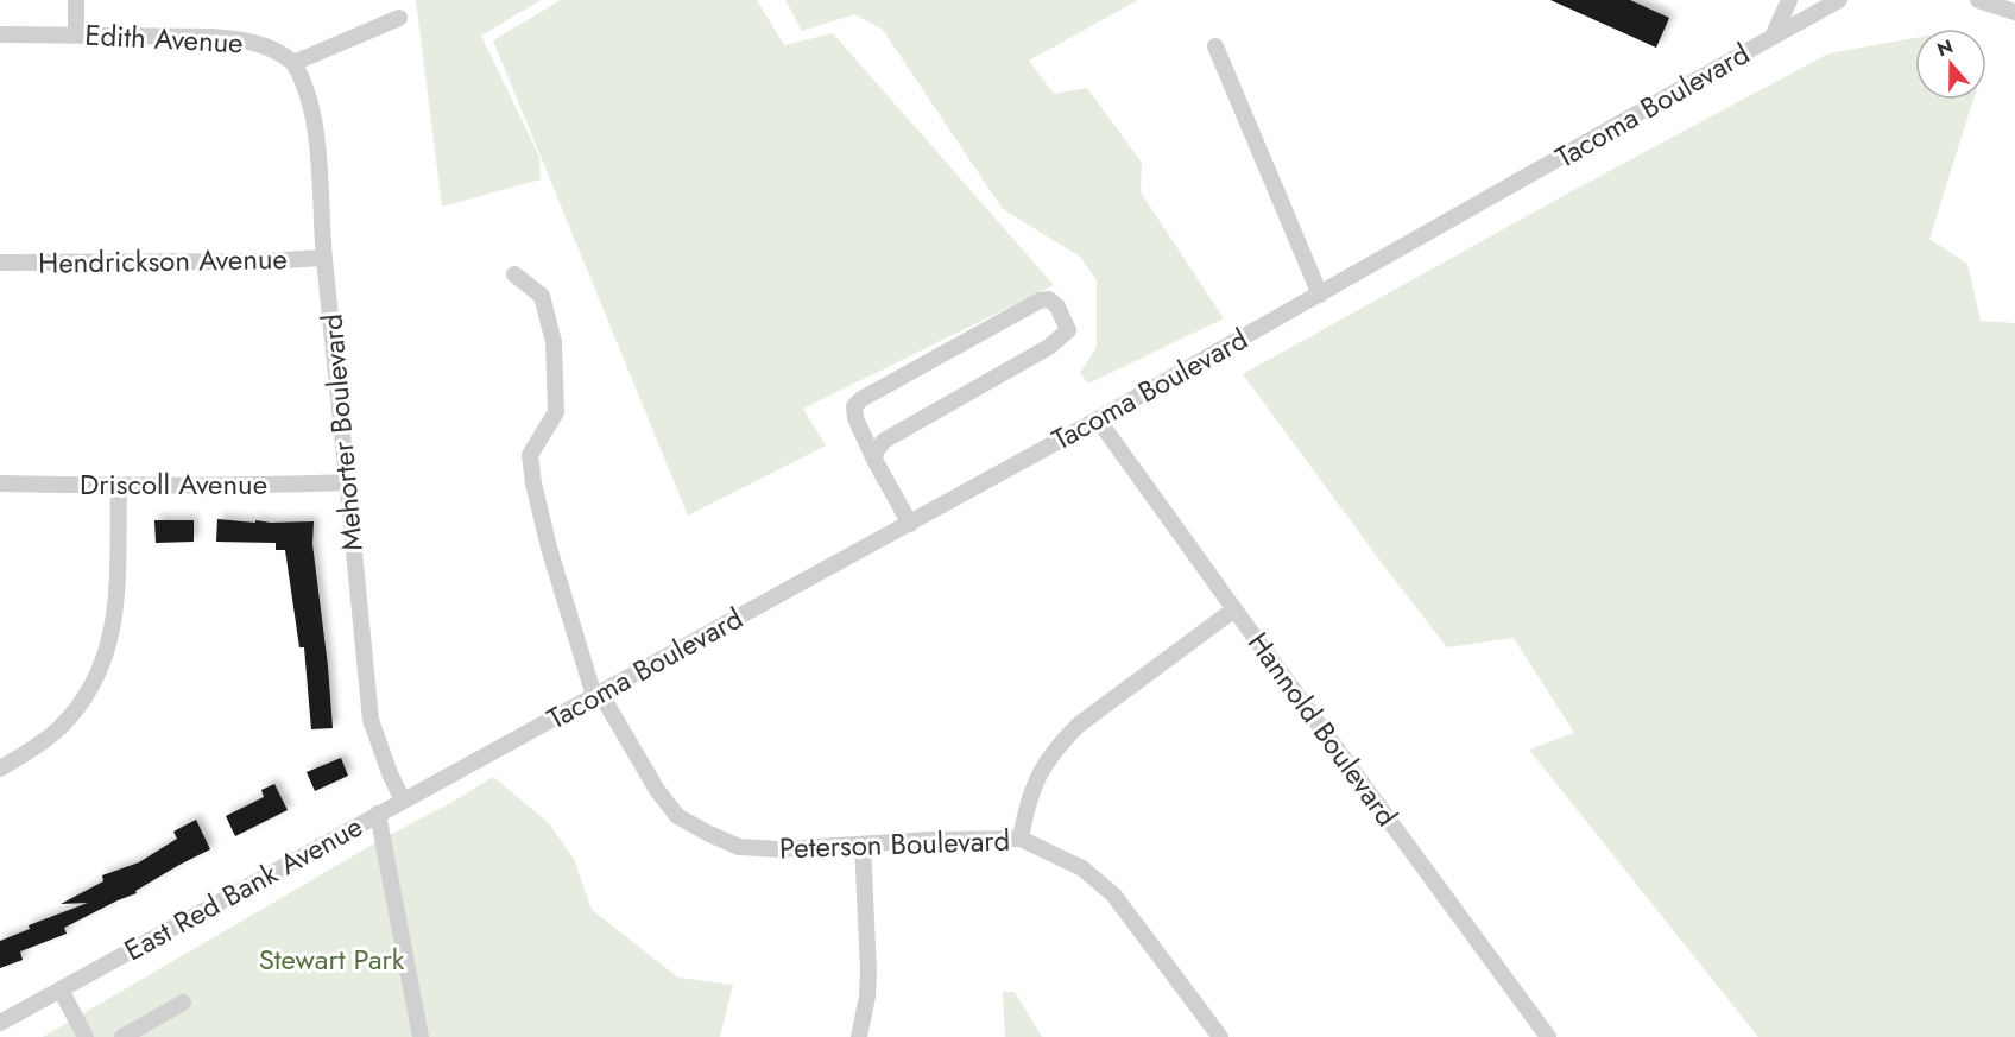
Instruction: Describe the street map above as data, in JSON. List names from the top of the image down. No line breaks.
{"streets":{"street":["Edith Avenue","Tacoma Boulevard","Hendrickson Avenue","Mehorter Boulevard","Driscoll Avenue","Hannold Boulevard","Peterson Boulevard","East Red Bank Avenue"]},"crossings":[["Edith Avenue","Mehorter Boulevard"],["Tacoma Boulevard","Hannold Boulevard"],["Tacoma Boulevard","Peterson Boulevard"],["Tacoma Boulevard","East Red Bank Avenue"],["Hendrickson Avenue","Mehorter Boulevard"],["Mehorter Boulevard","Driscoll Avenue"],["Mehorter Boulevard","East Red Bank Avenue"]],"parks":["Stewart Park"],"north":"top"}
